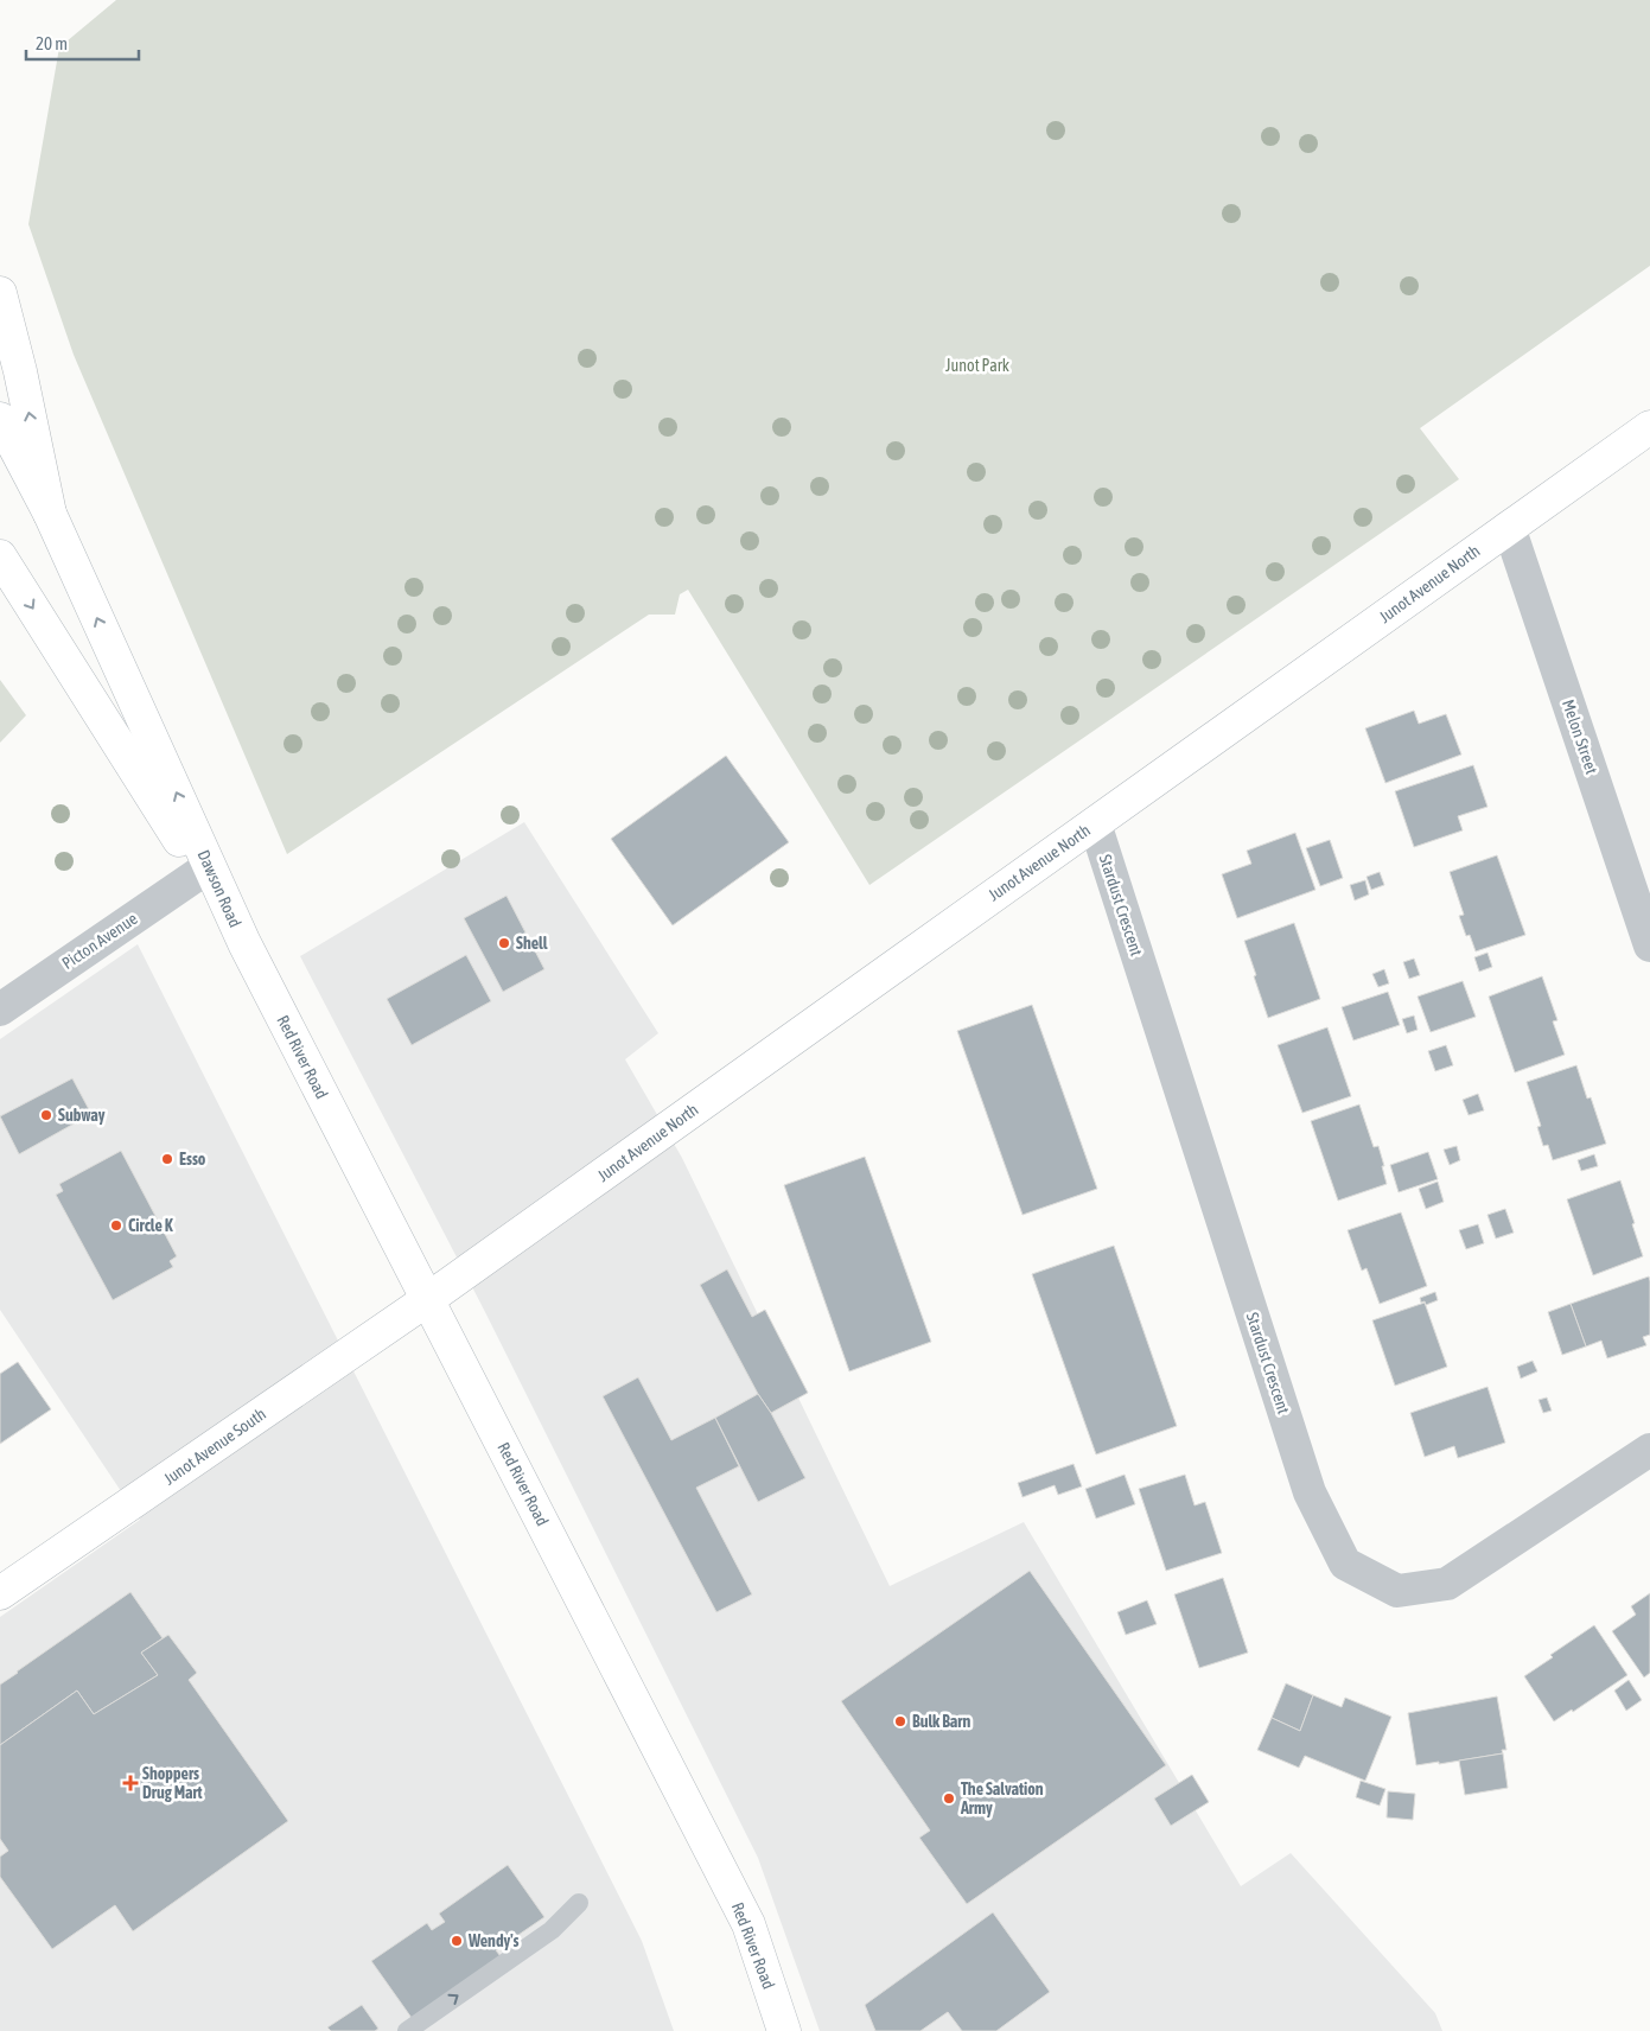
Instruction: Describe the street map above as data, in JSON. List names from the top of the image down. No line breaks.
{"streets":{"main road":["Junot Avenue North","Dawson Road","Red River Road","Junot Avenue South"],"street":["Melon Street","Stardust Crescent","Picton Avenue"]},"crossings":[["Junot Avenue North","Melon Street"],["Junot Avenue North","Stardust Crescent"],["Junot Avenue North","Red River Road"],["Junot Avenue North","Junot Avenue South"],["Dawson Road","Picton Avenue"],["Dawson Road","Red River Road"],["Red River Road","Junot Avenue South"]],"parks":["Junot Park"],"places":{"other":["Shell","Subway","Esso","Circle K","Bulk Barn","The Salvation Army","Wendy's"],"health":["Shoppers Drug Mart"]},"scale_bar":"20 m"}
